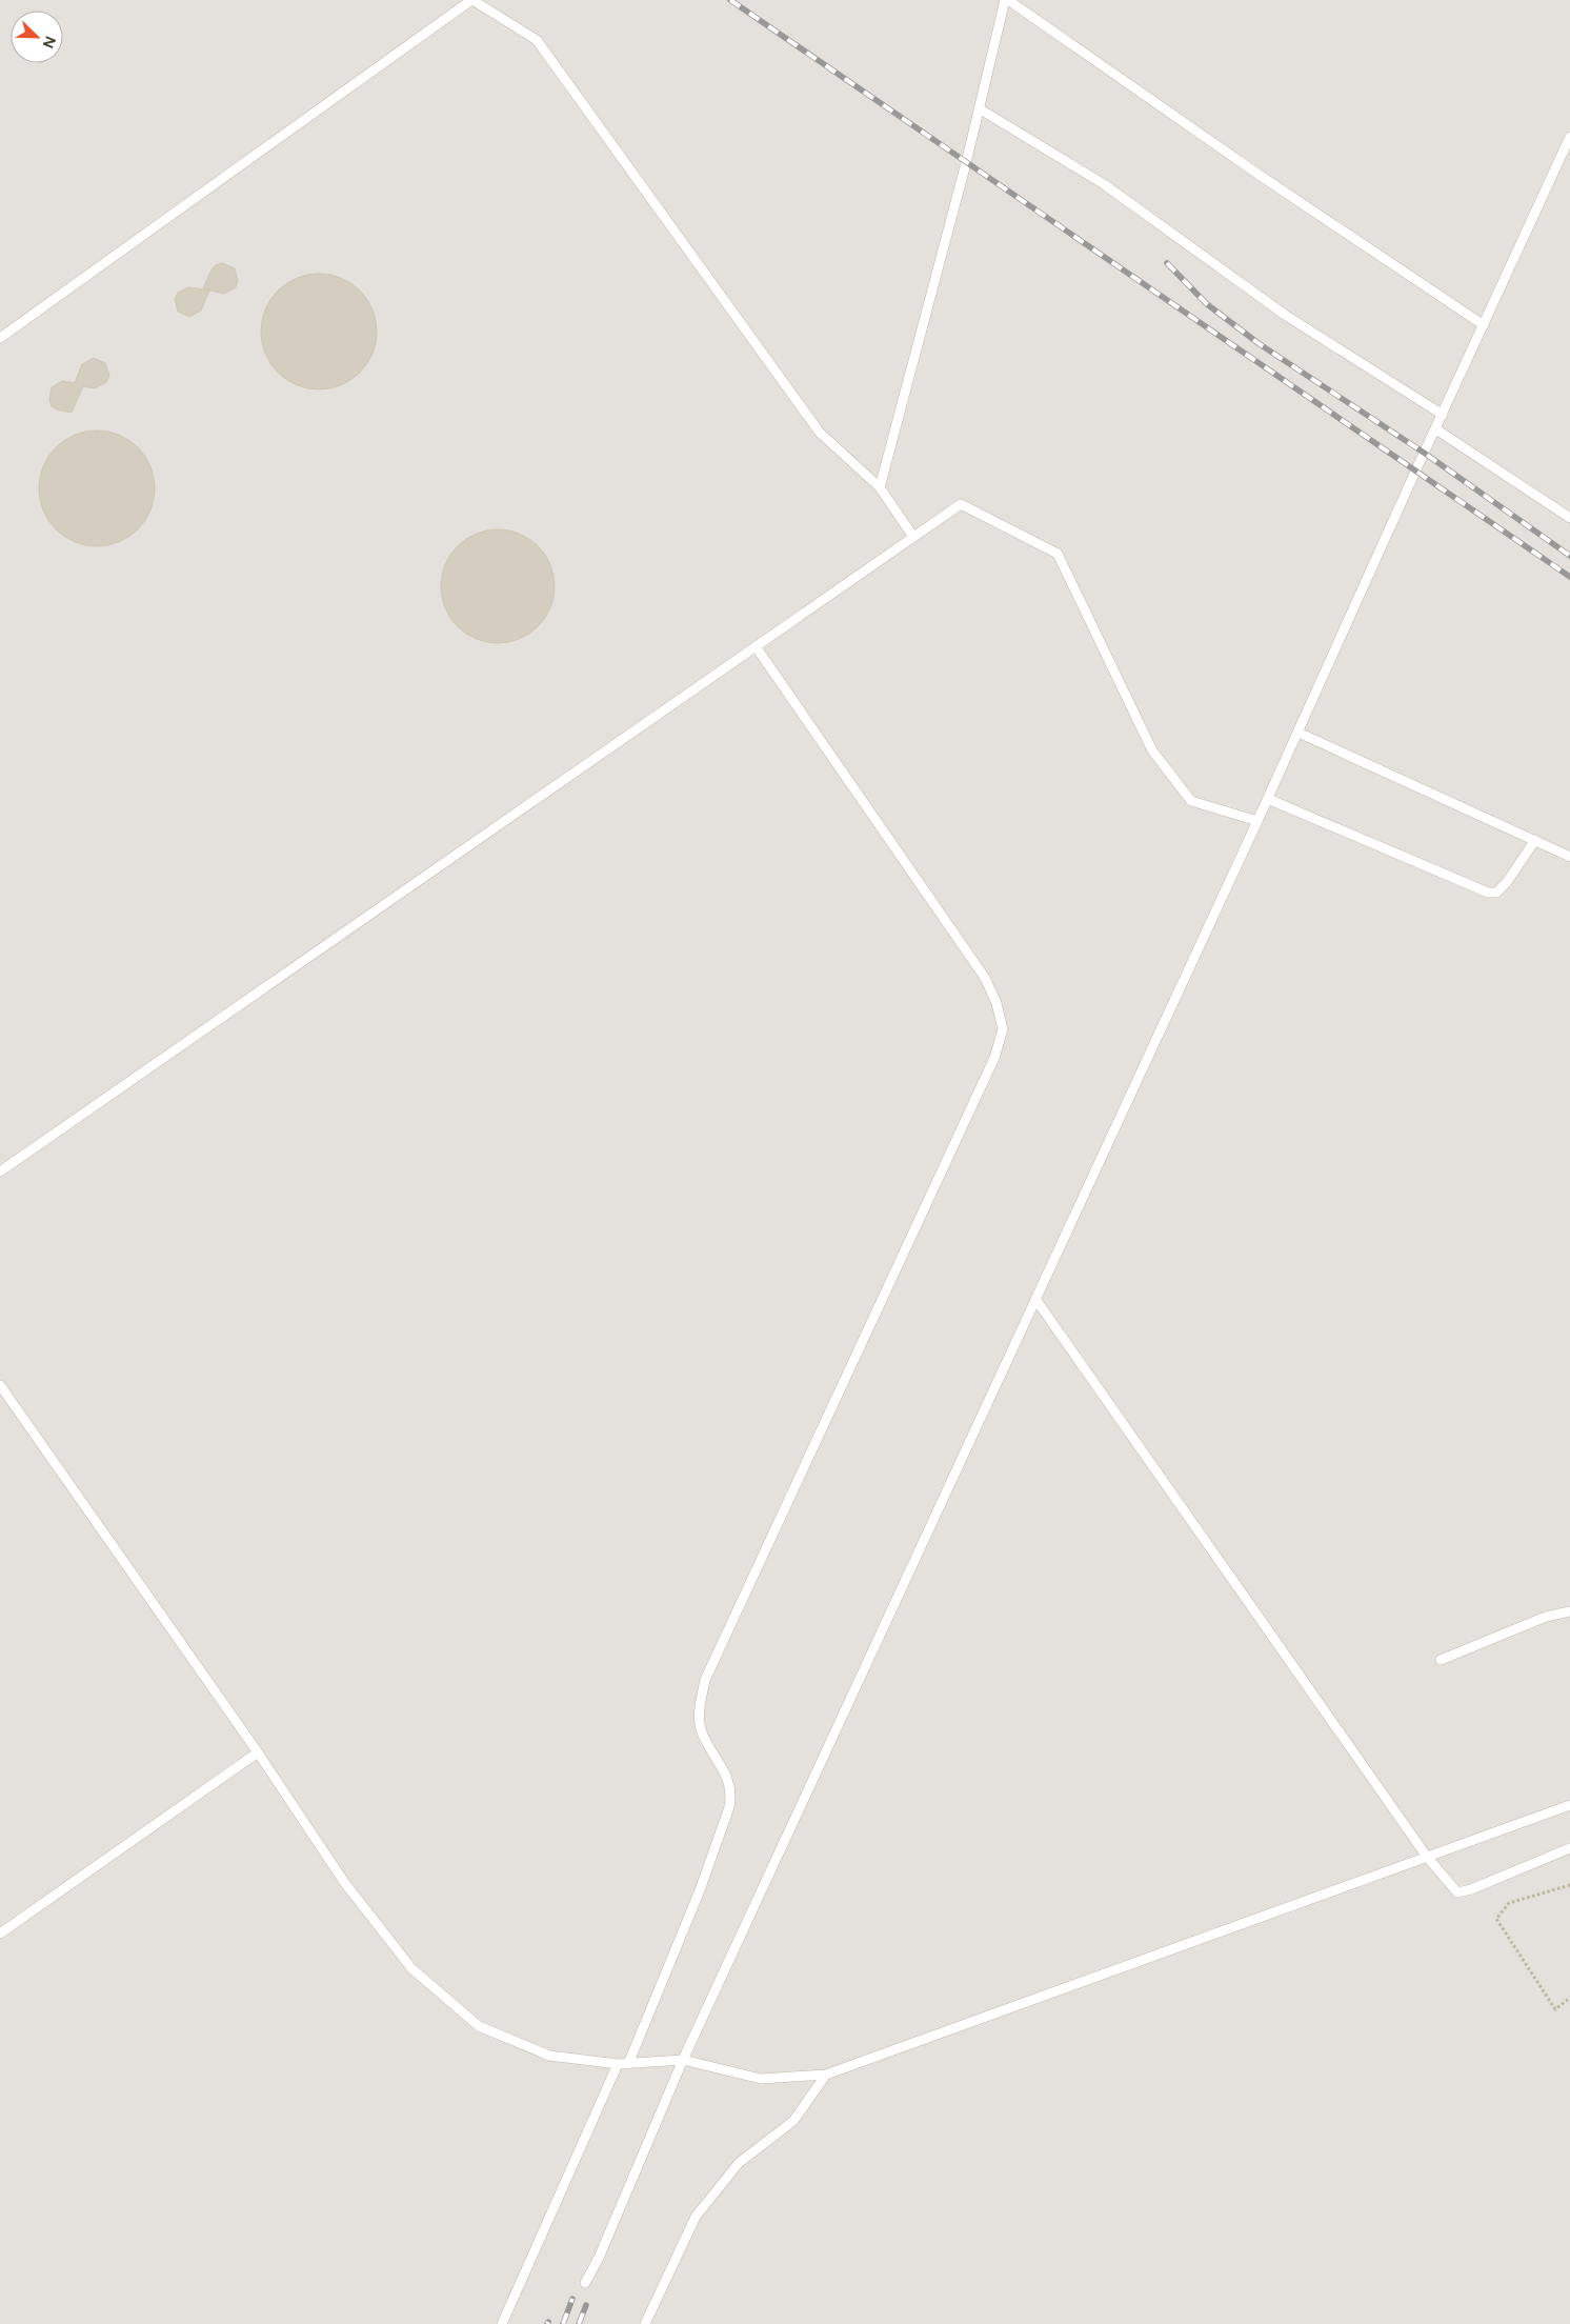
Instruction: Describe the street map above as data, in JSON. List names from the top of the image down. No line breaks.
{"north":"bottom right"}
